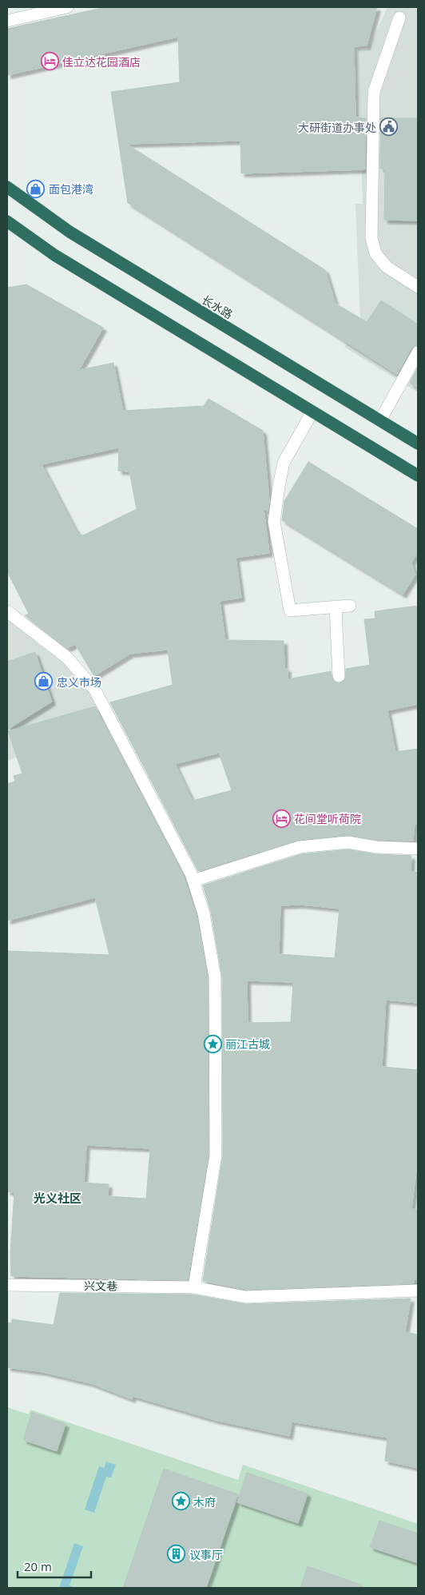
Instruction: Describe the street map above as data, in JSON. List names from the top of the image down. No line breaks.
{"streets":{"highway":["长水路"],"street":["兴文巷"]},"districts":["光义社区"],"places":{"hotel":["佳立达花园酒店","花间堂听荷院"],"public building":["大研街道办事处"],"shop":["面包港湾","忠义市场"],"place":["丽江古城","木府"],"building":["议事厅"]},"scale_bar":"20 m"}
